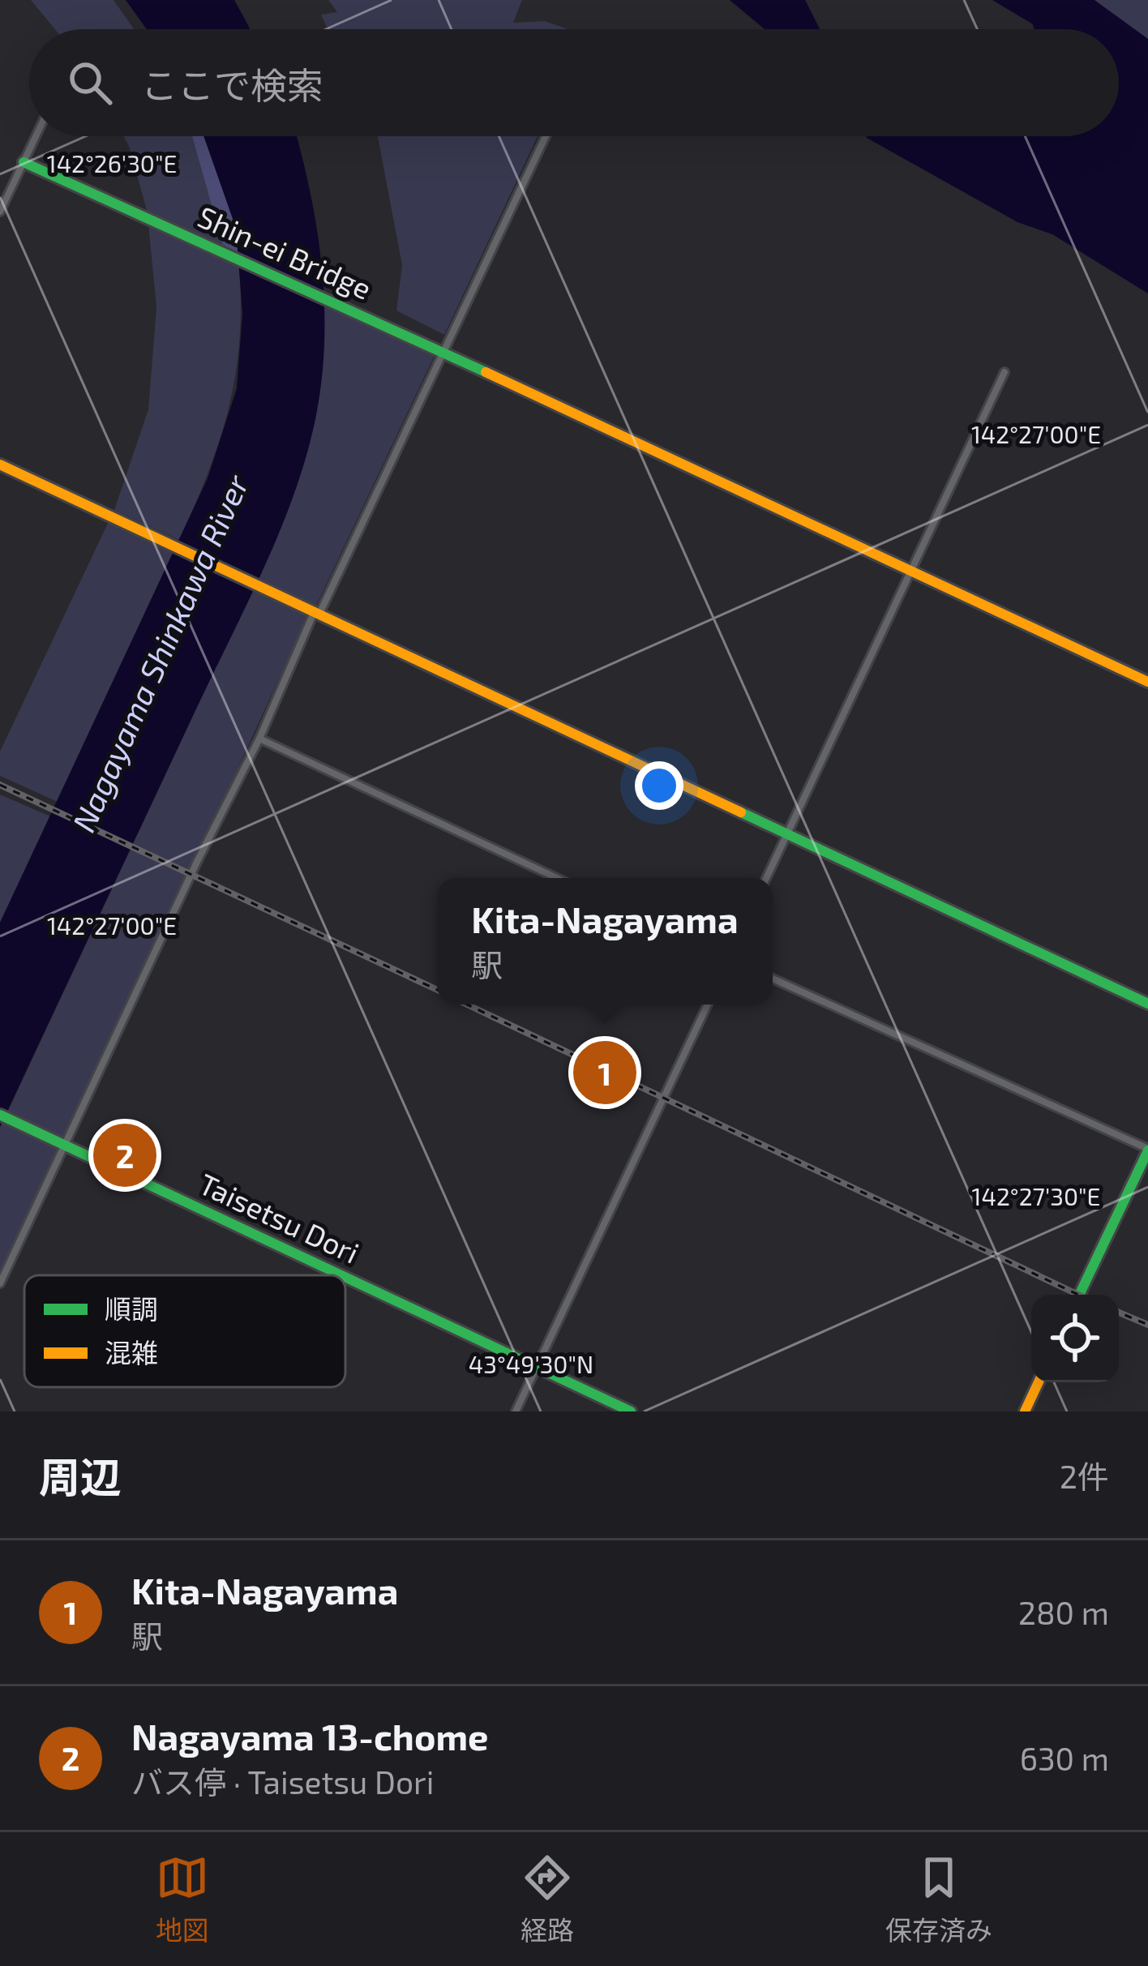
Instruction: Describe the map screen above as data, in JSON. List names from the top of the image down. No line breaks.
{"streets":{"main road":["Shin-ei Bridge","Taisetsu Dori"]},"water":["Nagayama Shinkawa River"],"legend":["順調","混雑"],"page":{"search":"ここで検索","popup":["Kita-Nagayama","駅"],"pins":["1","2"],"heading":["周辺","2件"],"list":[{"mark":"1","name":"Kita-Nagayama","note":"駅","value":"280 m"},{"mark":"2","name":"Nagayama 13-chome","note":"バス停 · Taisetsu Dori","value":"630 m"}],"nav":["地図","経路","保存済み"]},"coordinates":["142°26'30\"E","142°27'00\"E","142°27'30\"E","43°49'30\"N"]}
